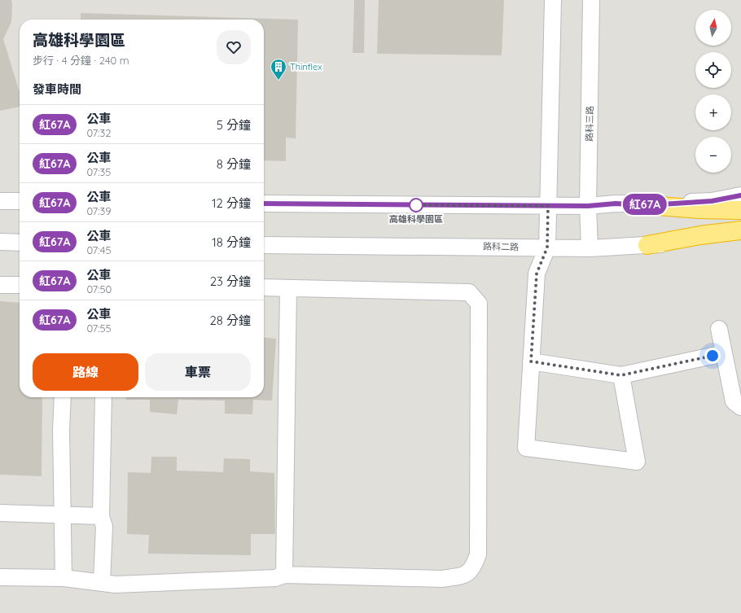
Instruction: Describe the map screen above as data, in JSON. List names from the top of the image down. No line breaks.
{"streets":{"street":["路科三路","路科二路"]},"crossings":[["路科三路","路科二路"]],"places":{"building":["Thinflex"],"other":["高雄科學園區"]},"lines":["bus line 紅67A"],"north":"top","page":{"on_map":"紅67A","map_buttons":["+","−"],"heading":[["高雄科學園區","步行 · 4 分鐘 · 240 m"],"發車時間"],"list":[{"mark":"紅67A","name":"公車","note":"07:32","value":"5 分鐘"},{"mark":"紅67A","name":"公車","note":"07:35","value":"8 分鐘"},{"mark":"紅67A","name":"公車","note":"07:39","value":"12 分鐘"},{"mark":"紅67A","name":"公車","note":"07:45","value":"18 分鐘"},{"mark":"紅67A","name":"公車","note":"07:50","value":"23 分鐘"},{"mark":"紅67A","name":"公車","note":"07:55","value":"28 分鐘"}],"buttons":["路線","車票"]}}
